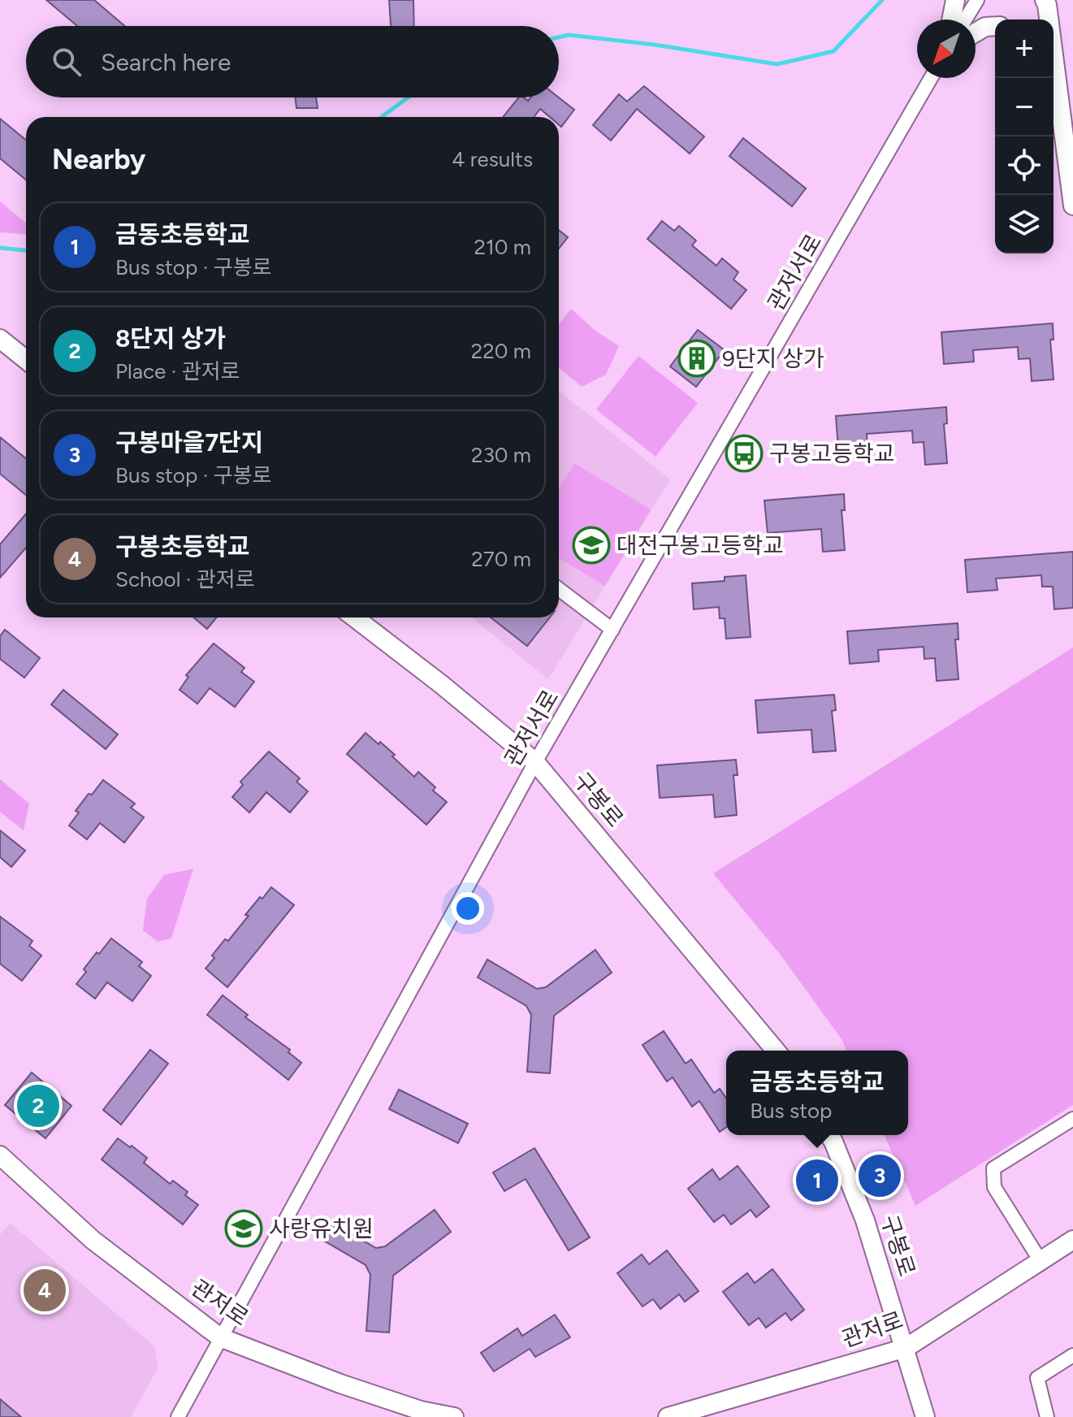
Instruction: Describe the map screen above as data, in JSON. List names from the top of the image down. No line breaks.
{"streets":{"street":["관저서로","구봉로","관저로"]},"crossings":[["관저서로","구봉로"],["관저서로","관저로"],["구봉로","관저로"]],"places":{"building":["9단지 상가"],"bus stop":["구봉고등학교"],"school or university":["대전구봉고등학교","사랑유치원"]},"north":"bottom left","page":{"map_buttons":["+","−"],"search":"Search here","heading":["Nearby","4 results"],"list":[{"mark":"1","name":"금동초등학교","note":"Bus stop · 구봉로","value":"210 m"},{"mark":"2","name":"8단지 상가","note":"Place · 관저로","value":"220 m"},{"mark":"3","name":"구봉마을7단지","note":"Bus stop · 구봉로","value":"230 m"},{"mark":"4","name":"구봉초등학교","note":"School · 관저로","value":"270 m"}],"popup":["금동초등학교","Bus stop"],"pins":["2","3","1","4"]}}
